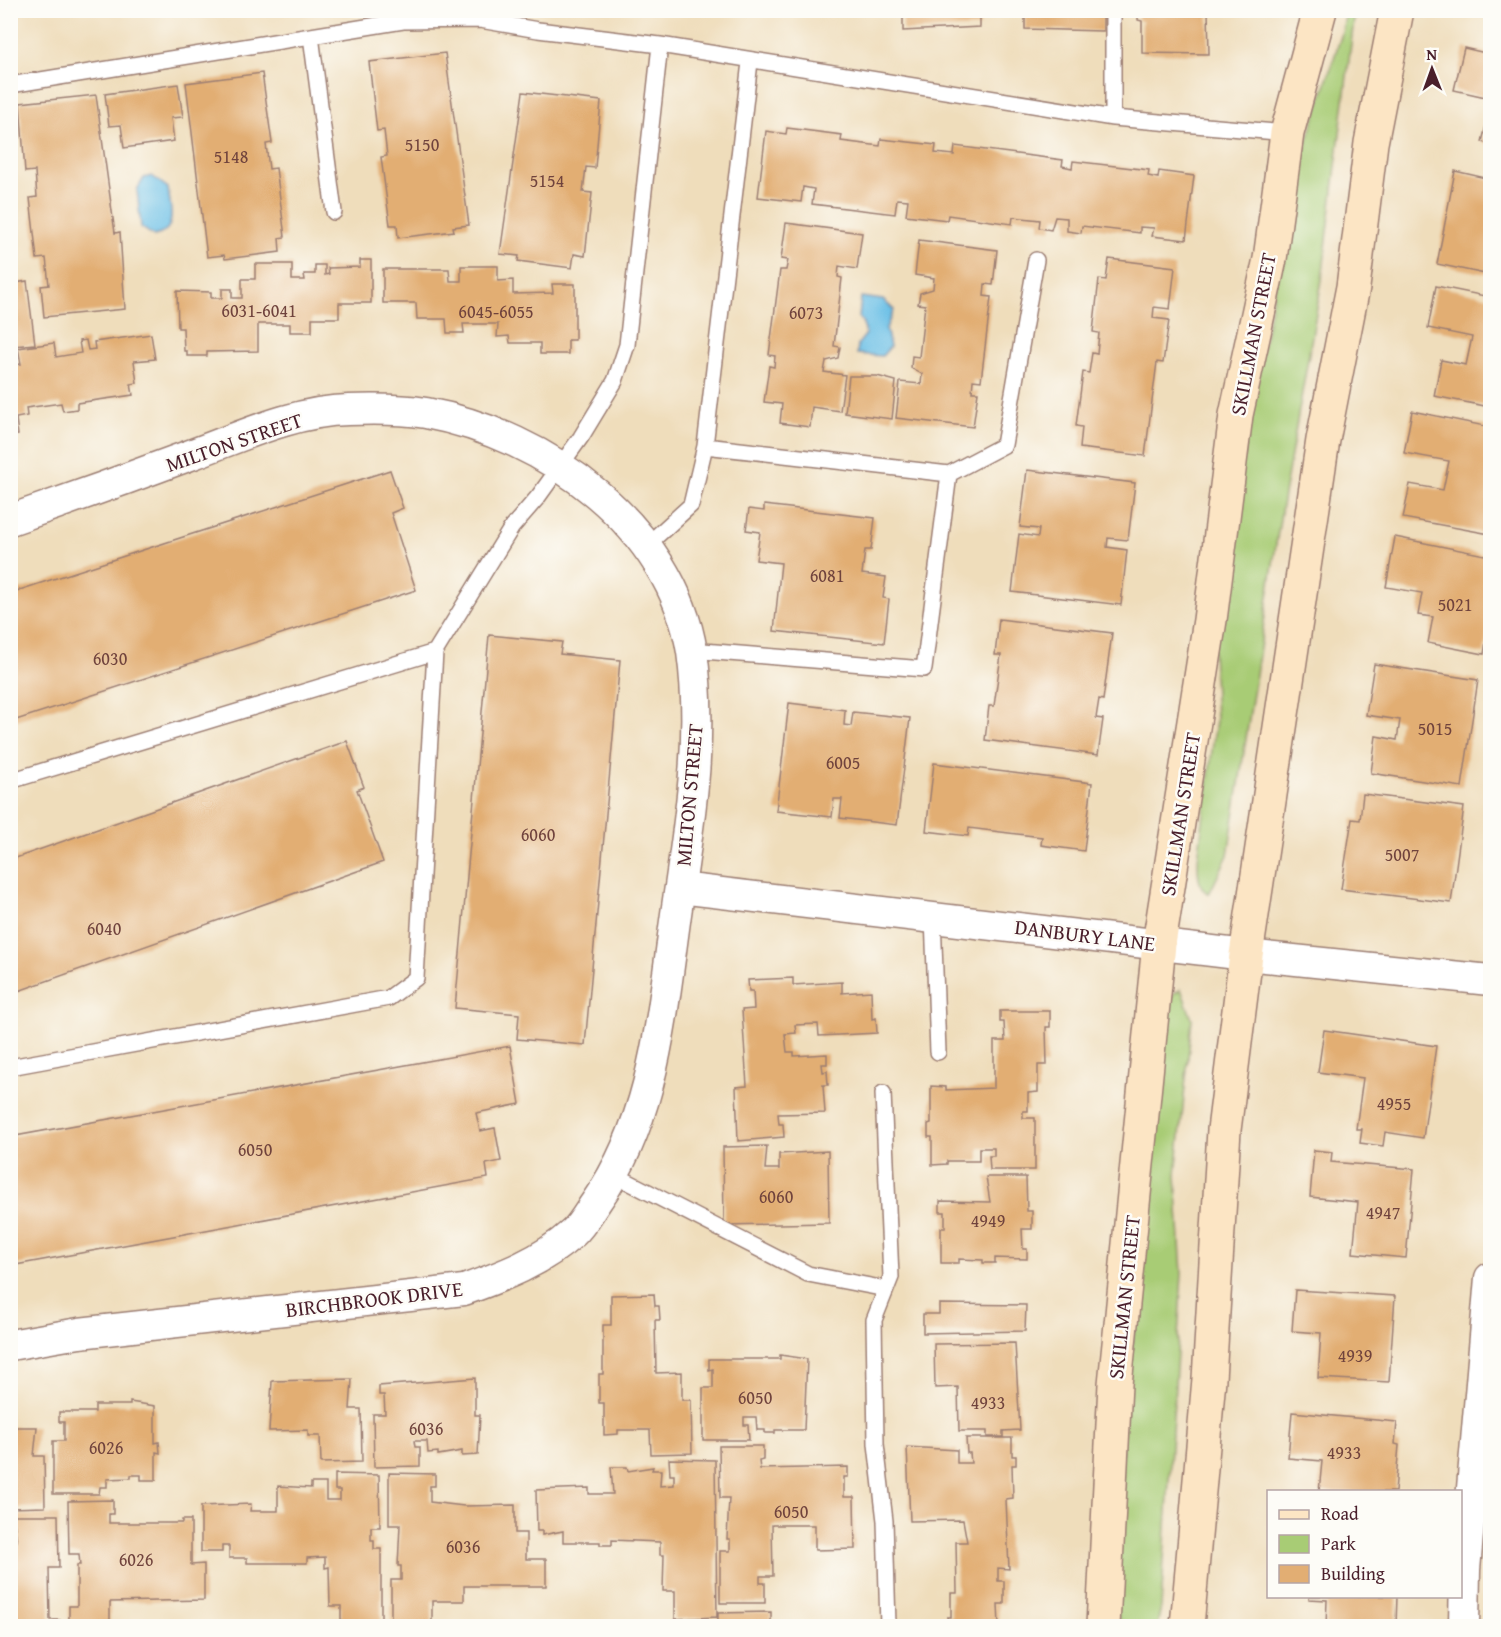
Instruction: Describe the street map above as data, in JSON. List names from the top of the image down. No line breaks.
{"streets":{"main road":["SKILLMAN STREET"],"street":["MILTON STREET","DANBURY LANE","BIRCHBROOK DRIVE"]},"crossings":[["SKILLMAN STREET","DANBURY LANE"],["MILTON STREET","DANBURY LANE"],["MILTON STREET","BIRCHBROOK DRIVE"],["DANBURY LANE","BIRCHBROOK DRIVE"]],"house_numbers":["5150","5148","5154","6031-6041","6045-6055","6073","6081","5021","6030","5015","6005","6060","5007","6040","4955","6050","6060","4947","4949","4939","6050","4933","6036","6026","4933","6050","6036","6026"],"legend":["Road","Park","Building"],"north":"top"}
